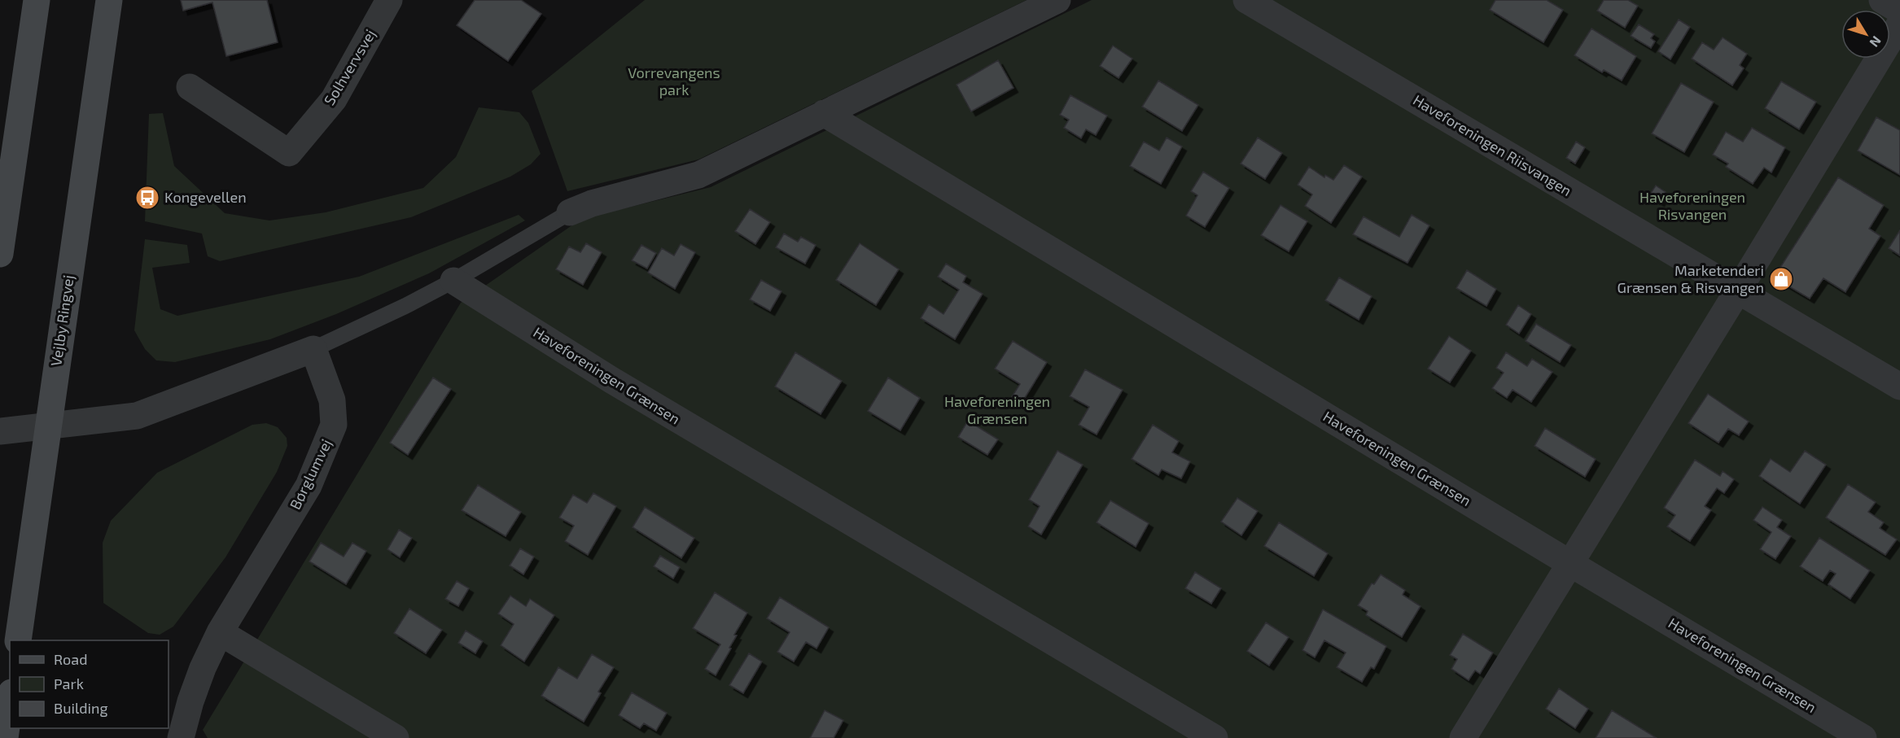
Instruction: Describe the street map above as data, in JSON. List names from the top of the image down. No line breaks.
{"streets":{"main road":["Vejlby Ringvej"],"street":["Solhvervsvej","Haveforeningen Riisvangen","Haveforeningen Grænsen","Børglumvej"]},"parks":["Vorrevangens park","Haveforeningen Risvangen","Haveforeningen Grænsen"],"places":{"bus stop":["Kongevellen"],"shop":["Marketenderi Grænsen & Risvangen"]},"legend":["Road","Park","Building"],"north":"bottom right"}
